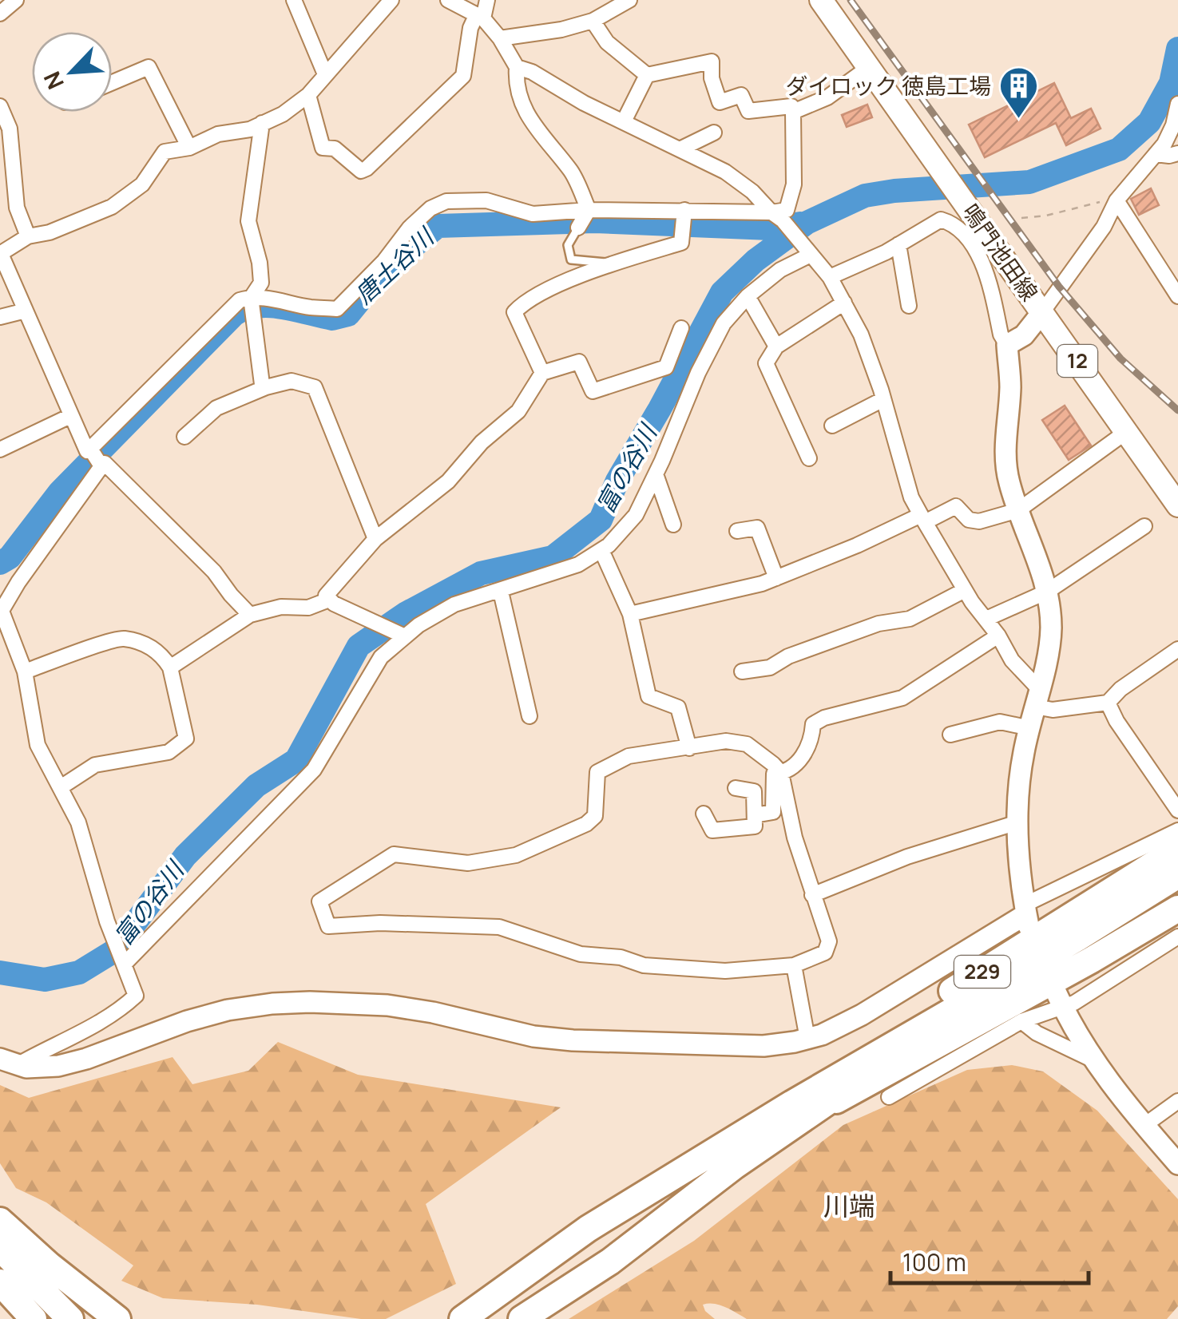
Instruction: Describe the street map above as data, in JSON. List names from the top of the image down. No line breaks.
{"streets":{"highway":["229"],"main road":["鳴門池田線","12"]},"districts":["川端"],"water":["唐土谷川","富の谷川"],"places":{"building":["ダイロック 徳島工場"]},"scale_bar":"100 m","north":"bottom left"}
